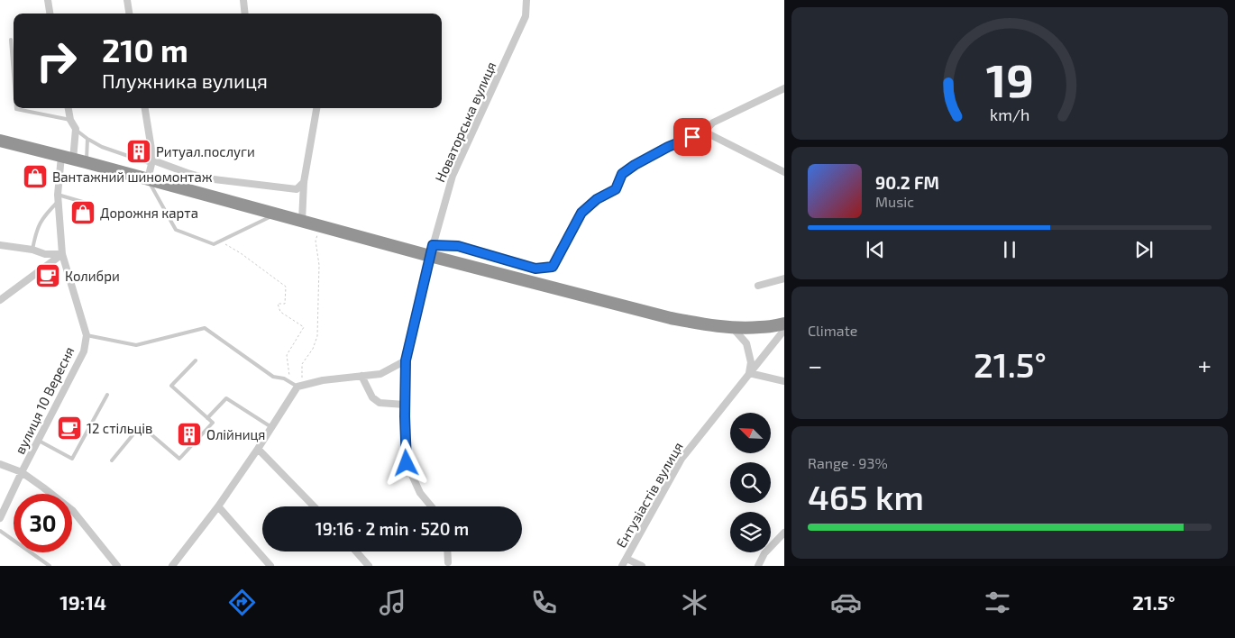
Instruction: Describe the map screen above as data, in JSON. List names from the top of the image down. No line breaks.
{"streets":{"street":["Новаторська вулиця","вулиця 10 Вересня","Ентузіастів вулиця"]},"places":{"building":["Ритуал.послуги","Олійниця"],"shop":["Вантажний шиномонтаж","Дорожня карта"],"cafe":["Колибри","12 стільців"]},"north":"top left","page":{"turn":["210 m","Плужника вулиця"],"song":["90.2 FM","Music"],"tile":["Climate",["Range · 93%","465 km"]],"heat":["−","21.5°","+"],"limit":"30","trip":"19:16 · 2 min · 520 m","tabs":["19:14","21.5°"],"gauge":["19","km/h"]}}
